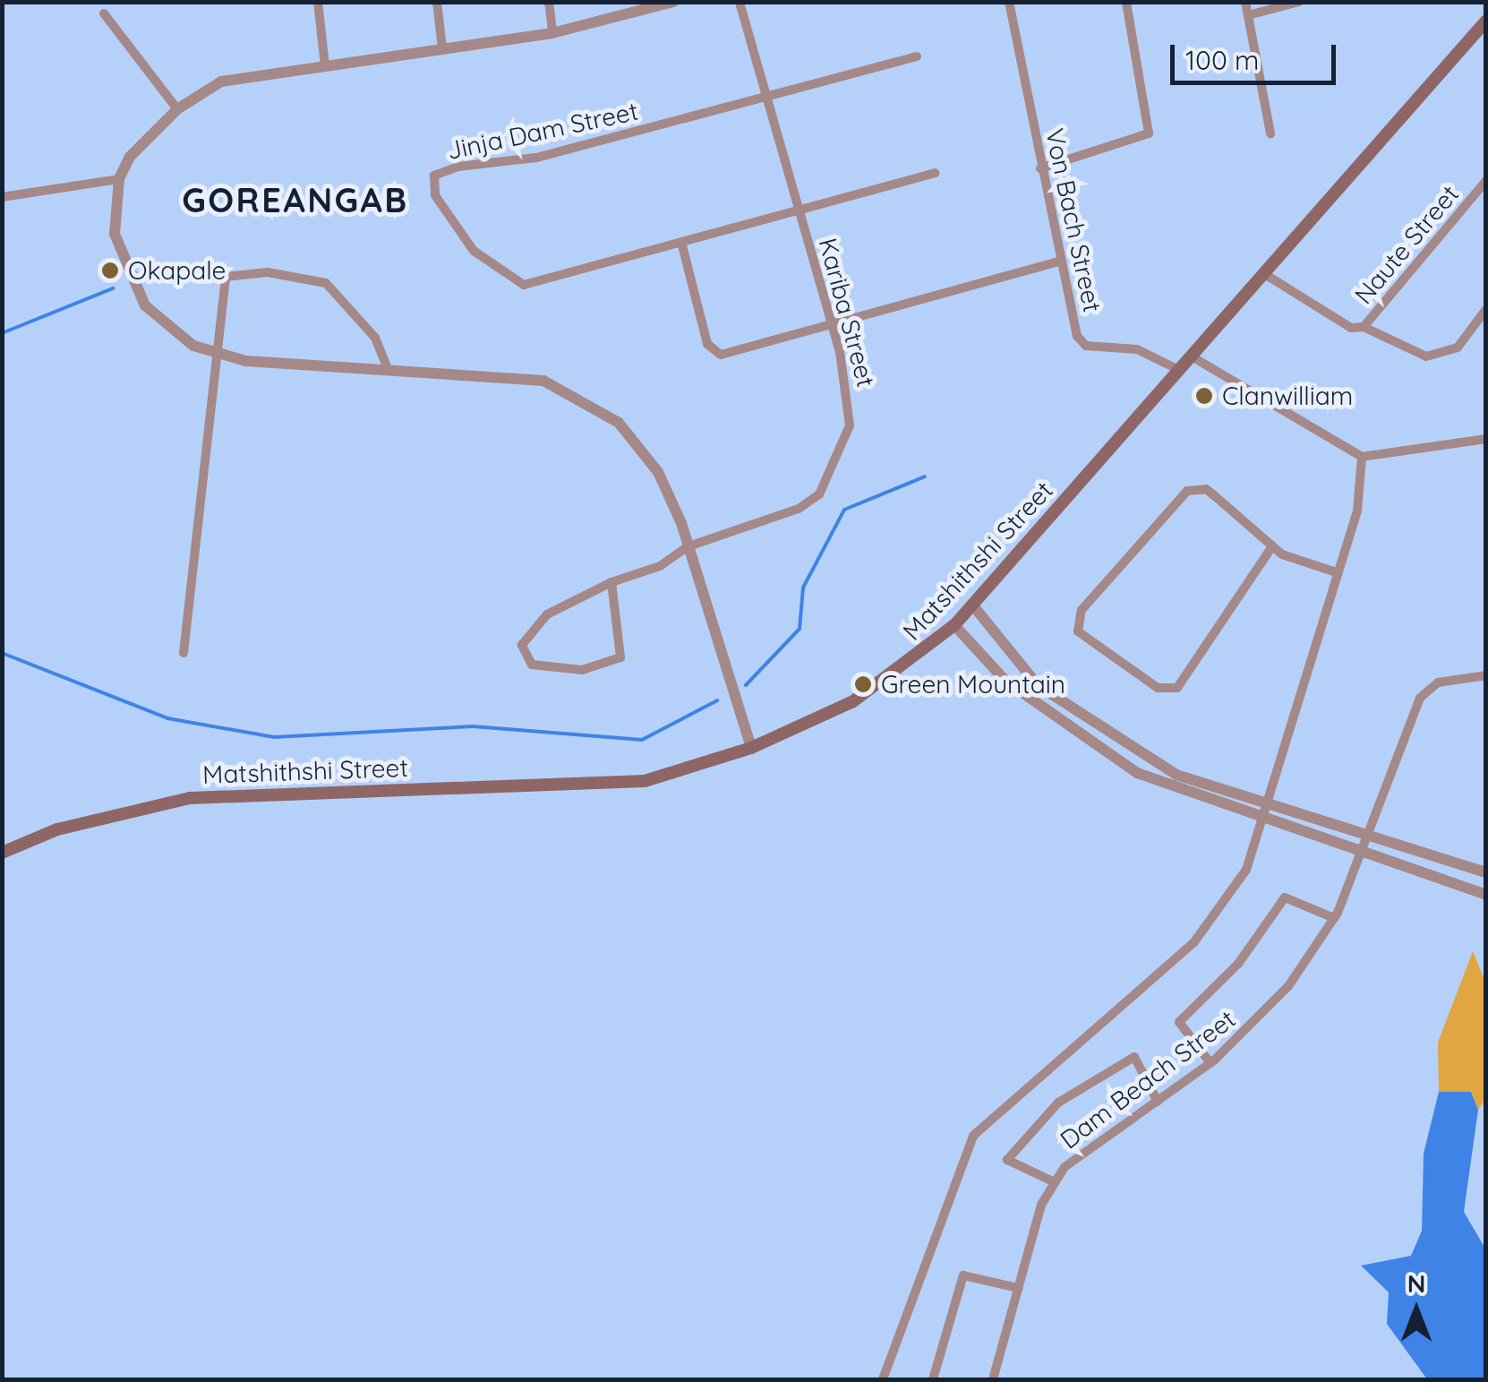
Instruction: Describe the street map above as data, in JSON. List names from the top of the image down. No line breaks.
{"streets":{"main road":["Matshithshi Street"],"street":["Jinja Dam Street","Von Bach Street","Naute Street","Kariba Street","Dam Beach Street"]},"crossings":[["Jinja Dam Street","Kariba Street"],["Von Bach Street","Matshithshi Street"],["Naute Street","Matshithshi Street"]],"districts":["GOREANGAB"],"places":["Okapale","Clanwilliam","Green Mountain"],"scale_bar":"100 m","north":"top"}
